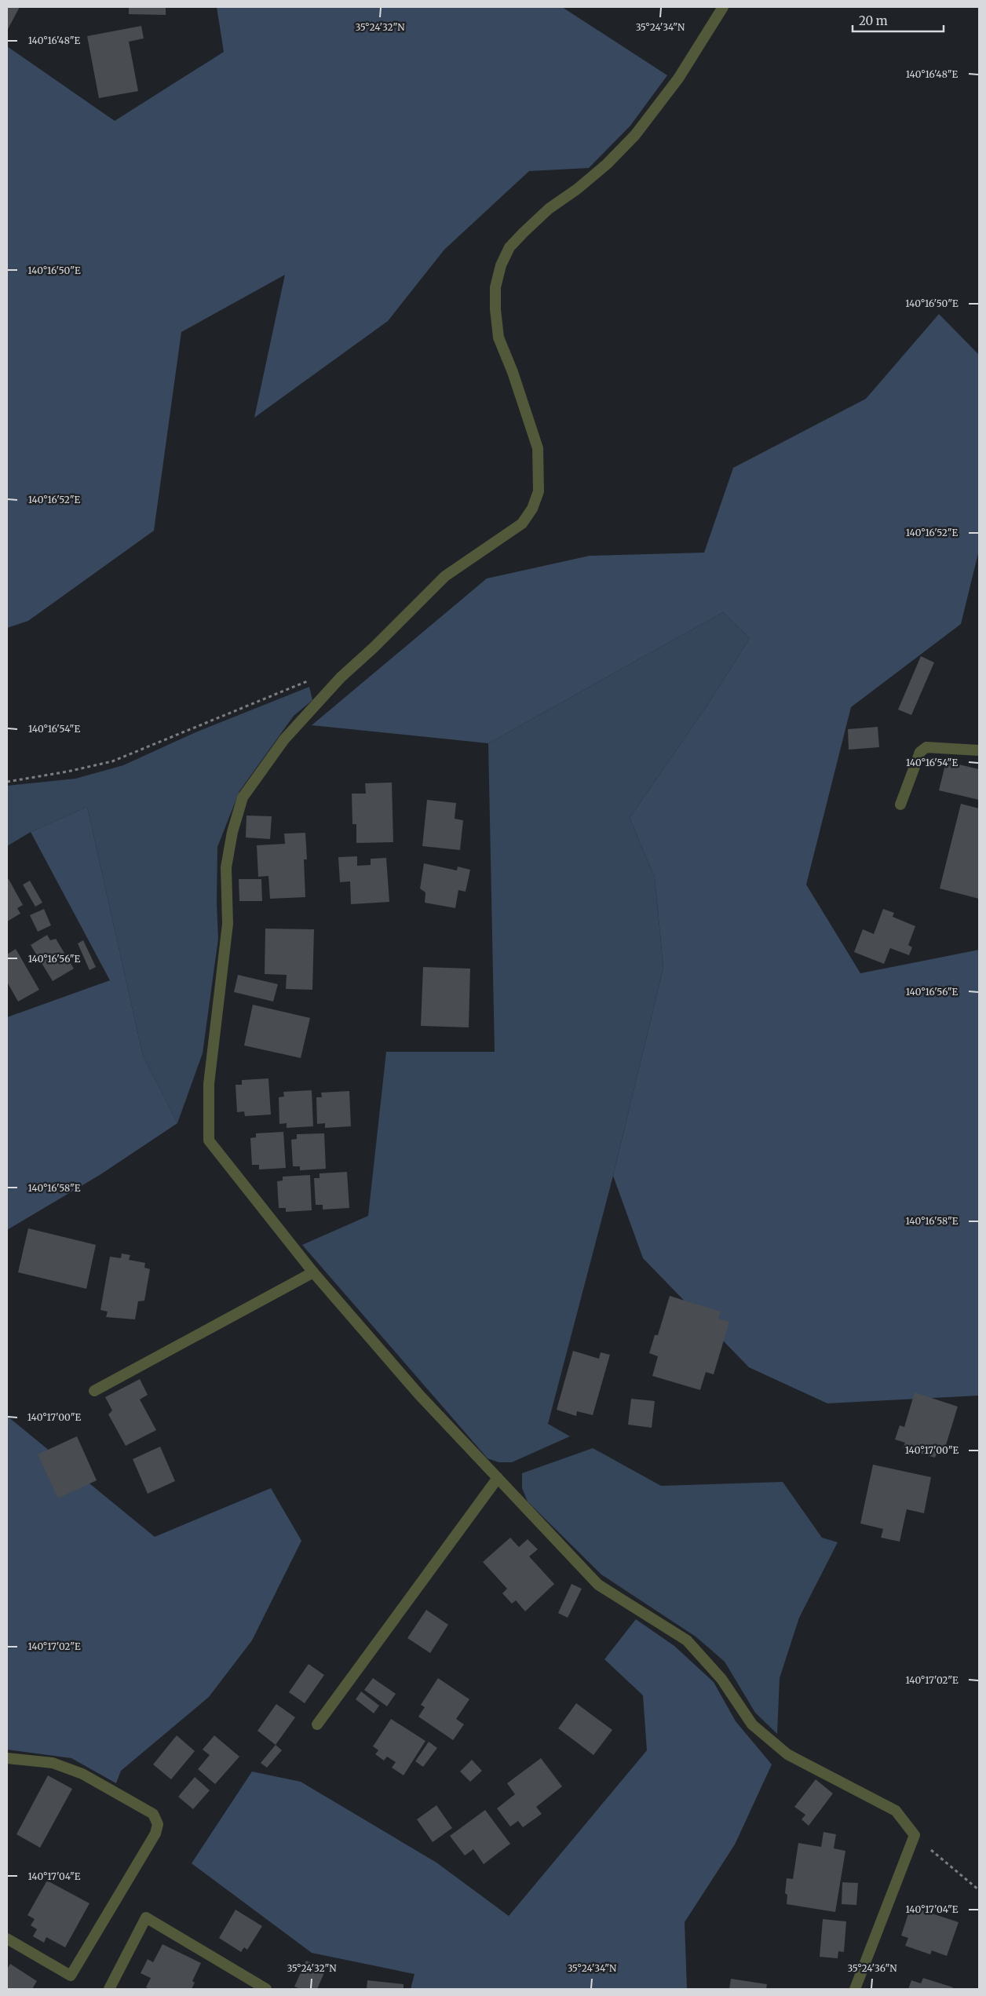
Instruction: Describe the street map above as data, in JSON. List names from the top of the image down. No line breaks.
{"scale_bar":"20 m","coordinates":["35°24'32\"N","35°24'34\"N","140°16'48\"E","140°16'50\"E","140°16'52\"E","140°16'54\"E","140°16'56\"E","140°16'58\"E","140°17'00\"E","140°17'02\"E","140°17'04\"E","35°24'36\"N"]}
